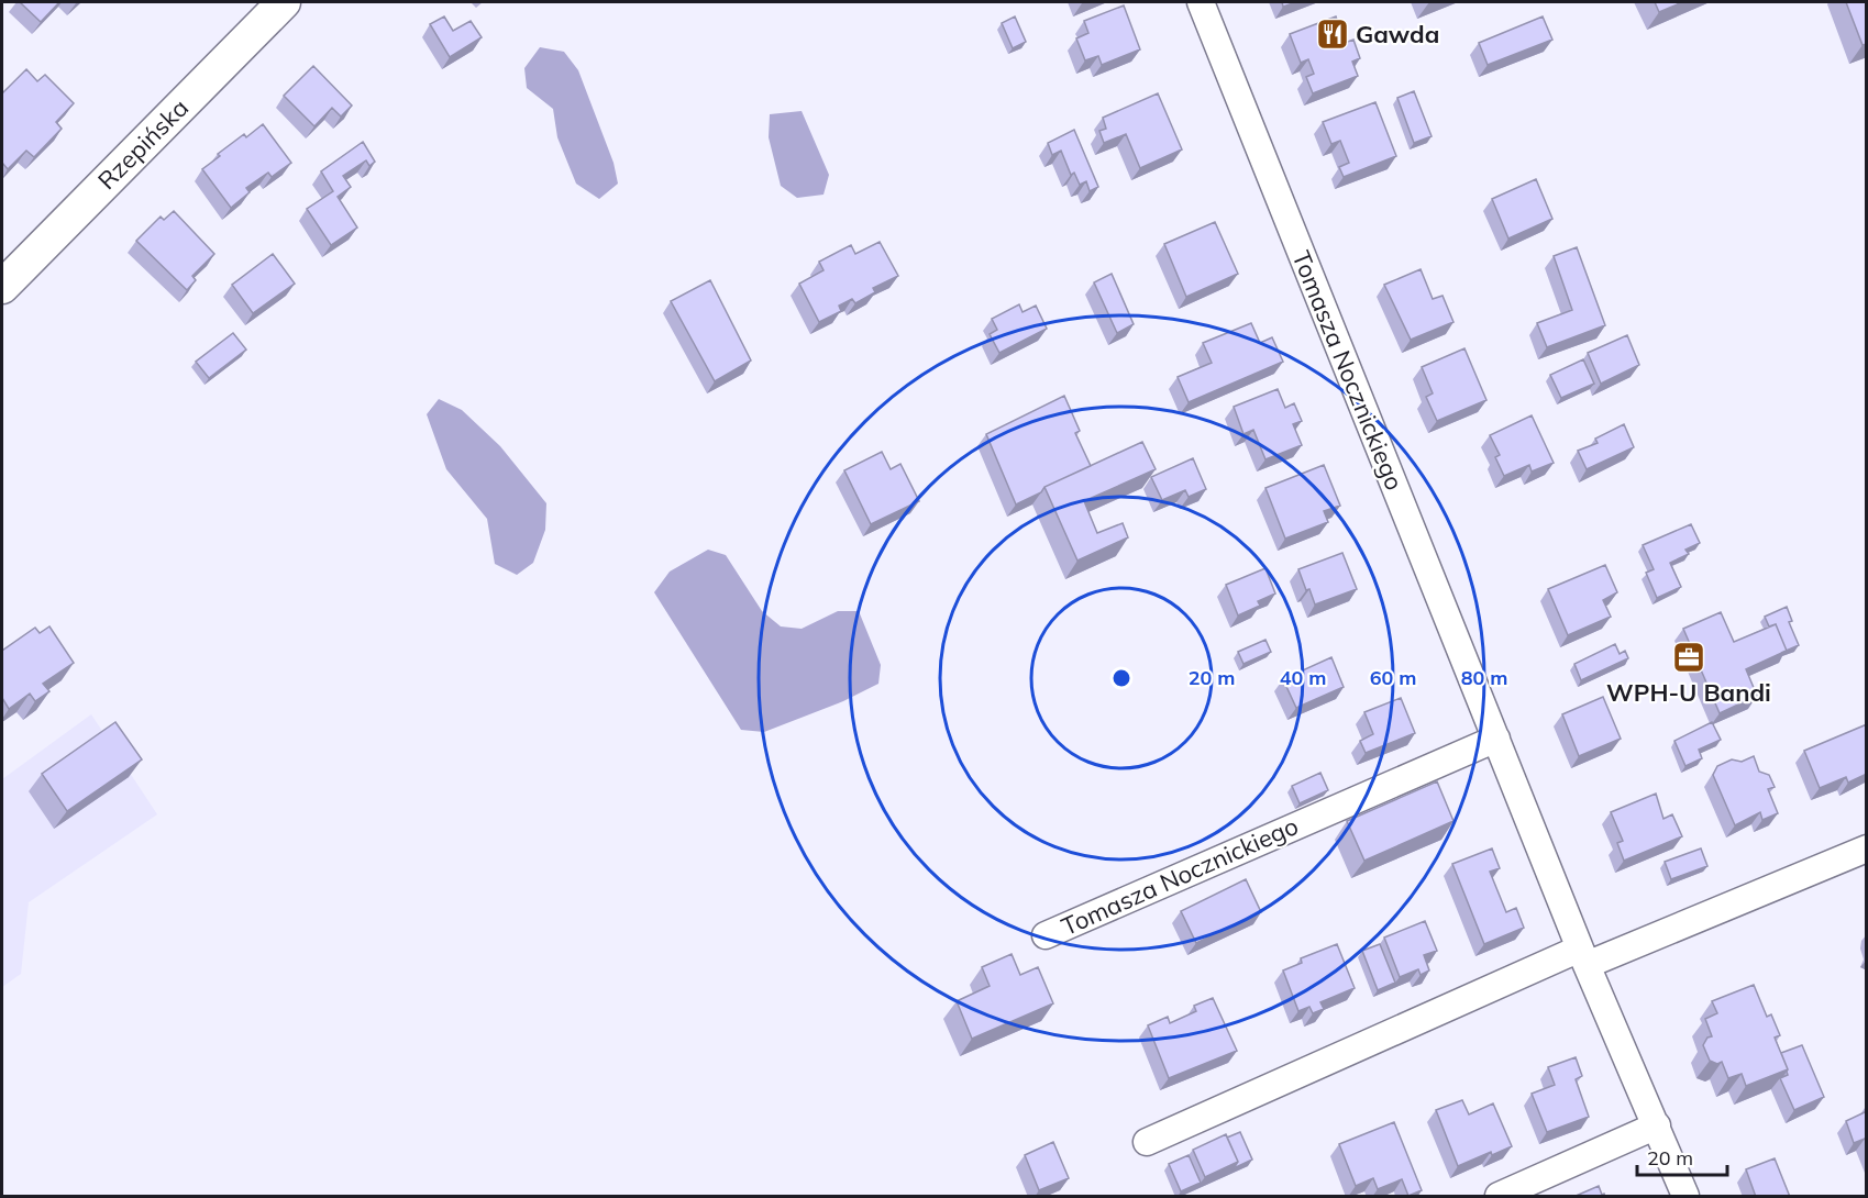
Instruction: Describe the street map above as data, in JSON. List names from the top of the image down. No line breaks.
{"streets":{"street":["Rzepińska","Tomasza Nocznickiego"]},"places":{"restaurant":["Gawda"],"office":["WPH-U Bandi"]},"scale_bar":"20 m","rings":["20 m","40 m","60 m","80 m"]}
